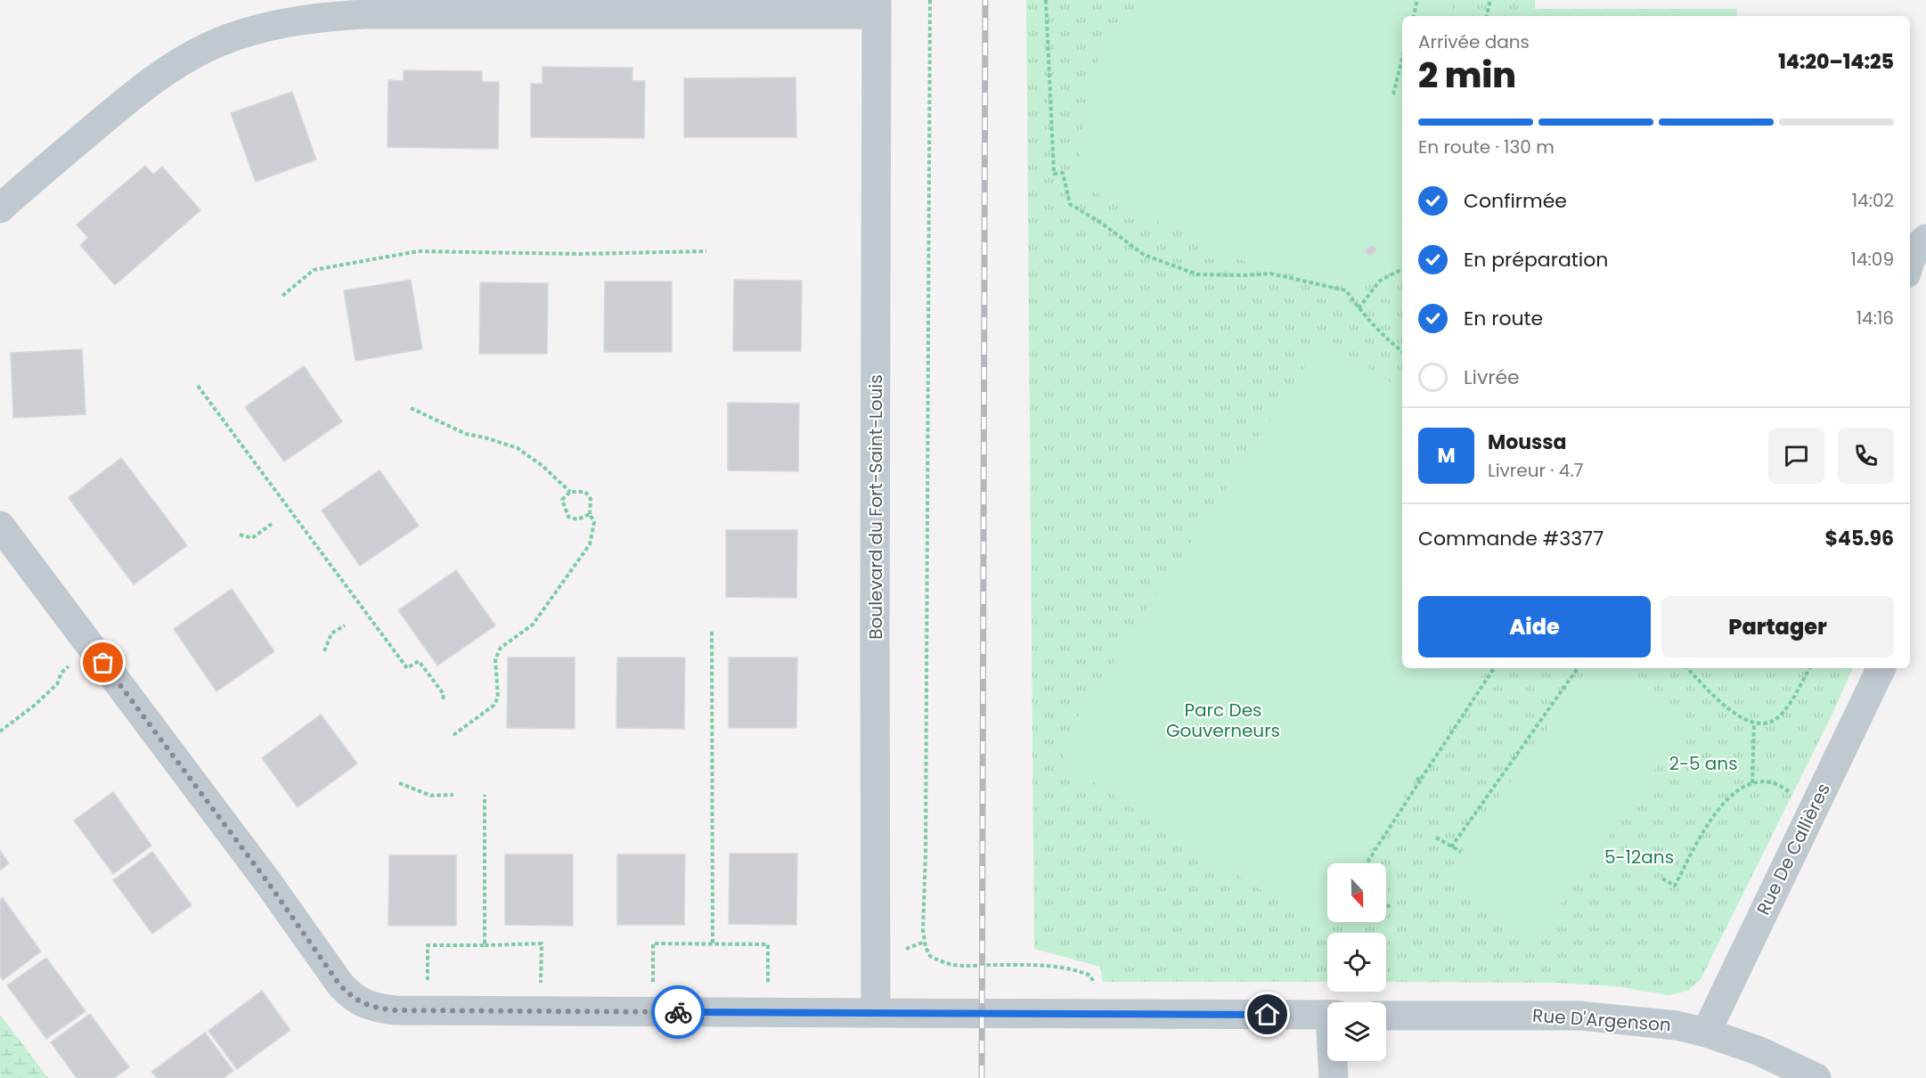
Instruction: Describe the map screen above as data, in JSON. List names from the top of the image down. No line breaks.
{"streets":{"street":["Boulevard du Fort-Saint-Louis","Rue De Callières","Rue D'Argenson"]},"crossings":[["Rue De Callières","Rue D'Argenson"]],"parks":["Parc Des Gouverneurs","2-5 ans","5-12ans"],"north":"bottom","page":{"heading":["2 min","Arrivée dans","14:20–14:25"],"panel":["Moussa","Livreur · 4.7","Commande #3377","$45.96"],"bar":"En route · 130 m","list":[["Confirmée","14:02"],["En préparation","14:09"],["En route","14:16"],"Livrée"],"round":"M","buttons":["Aide","Partager"]}}
